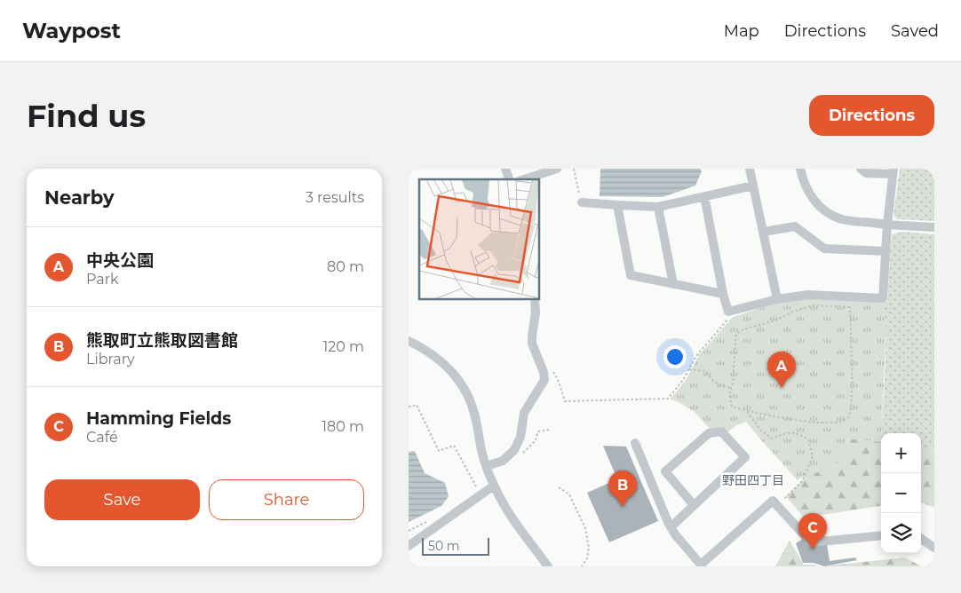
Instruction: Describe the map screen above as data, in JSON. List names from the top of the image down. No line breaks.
{"districts":["野田四丁目"],"scale_bar":"50 m","page":{"header":"Waypost","nav":["Map","Directions","Saved"],"buttons":["Directions",["Save","Share"]],"title":"Find us","heading":["Nearby","3 results"],"list":[{"mark":"A","name":"中央公園","note":"Park","value":"80 m"},{"mark":"B","name":"熊取町立熊取図書館","note":"Library","value":"120 m"},{"mark":"C","name":"Hamming Fields","note":"Café","value":"180 m"}],"pins":["A","B","C"],"map_buttons":["+","−"],"scale":"50 m"}}
